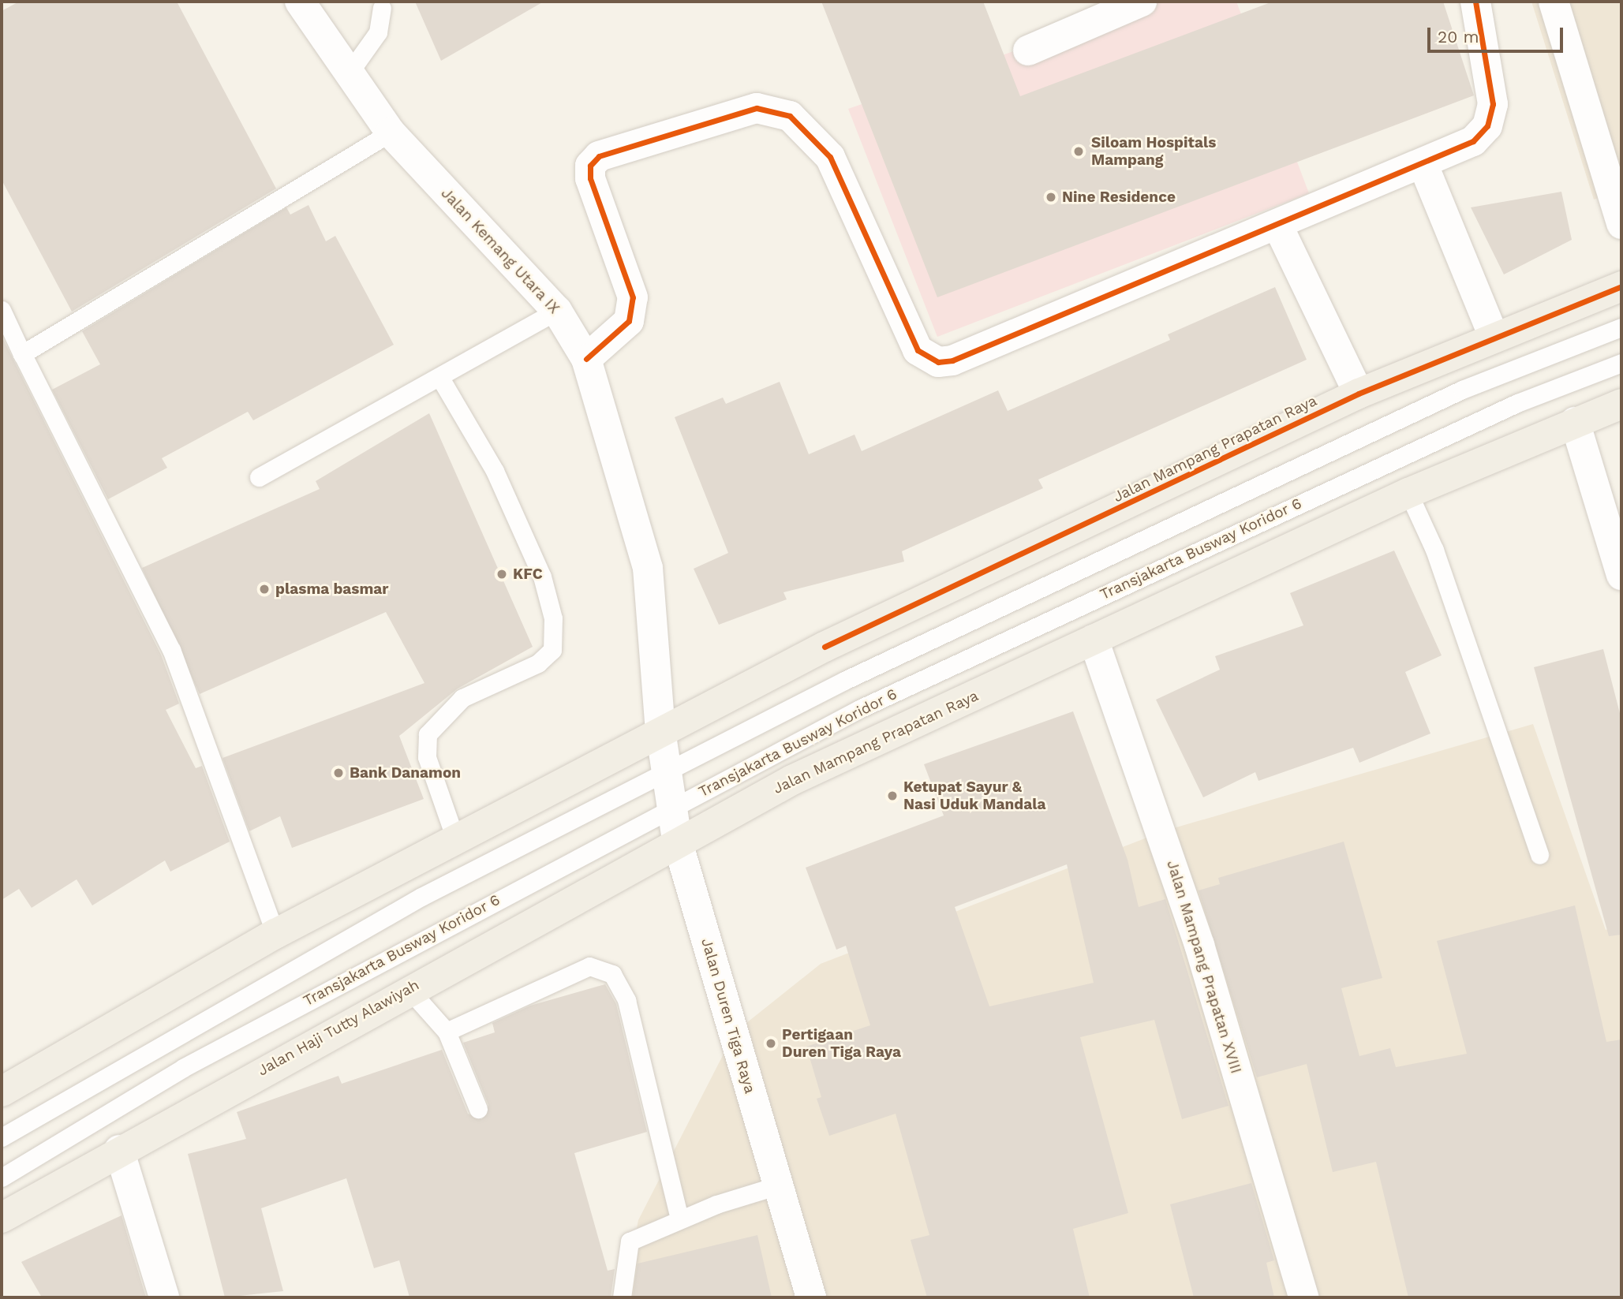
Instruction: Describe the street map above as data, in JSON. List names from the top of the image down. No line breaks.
{"streets":{"main road":["Jalan Mampang Prapatan Raya","Jalan Haji Tutty Alawiyah"],"street":["Jalan Kemang Utara IX","Jalan Mampang Prapatan XVIII","Jalan Duren Tiga Raya"],"lane":["Transjakarta Busway Koridor 6"]},"crossings":[["Jalan Kemang Utara IX","Jalan Mampang Prapatan Raya"],["Jalan Kemang Utara IX","Jalan Duren Tiga Raya"],["Jalan Mampang Prapatan Raya","Jalan Mampang Prapatan XVIII"],["Jalan Mampang Prapatan Raya","Jalan Duren Tiga Raya"],["Jalan Mampang Prapatan Raya","Jalan Haji Tutty Alawiyah"],["Transjakarta Busway Koridor 6","Jalan Duren Tiga Raya"],["Jalan Duren Tiga Raya","Jalan Haji Tutty Alawiyah"]],"places":["Siloam Hospitals Mampang","Nine Residence","KFC","plasma basmar","Bank Danamon","Ketupat Sayur & Nasi Uduk Mandala","Pertigaan Duren Tiga Raya"],"scale_bar":"20 m"}
